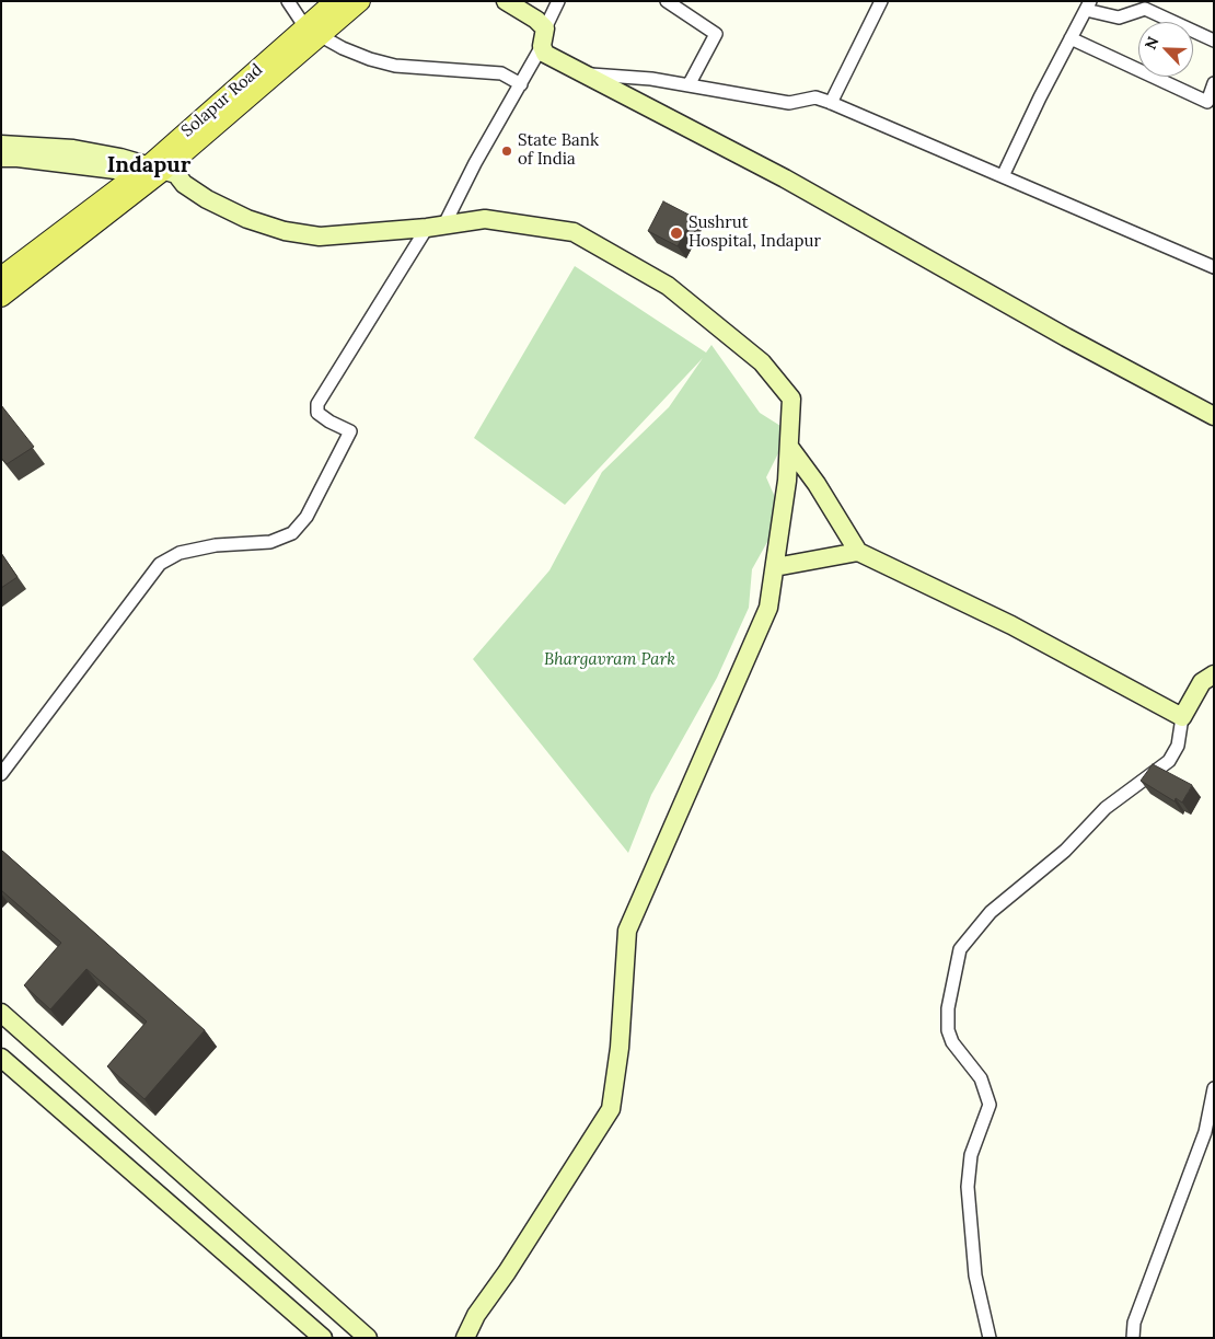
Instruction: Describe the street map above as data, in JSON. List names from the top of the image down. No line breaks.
{"streets":{"main road":["Solapur Road"]},"districts":["Indapur"],"parks":["Bhargavram Park"],"places":["State Bank of India","Sushrut Hospital, Indapur"],"north":"top left"}
